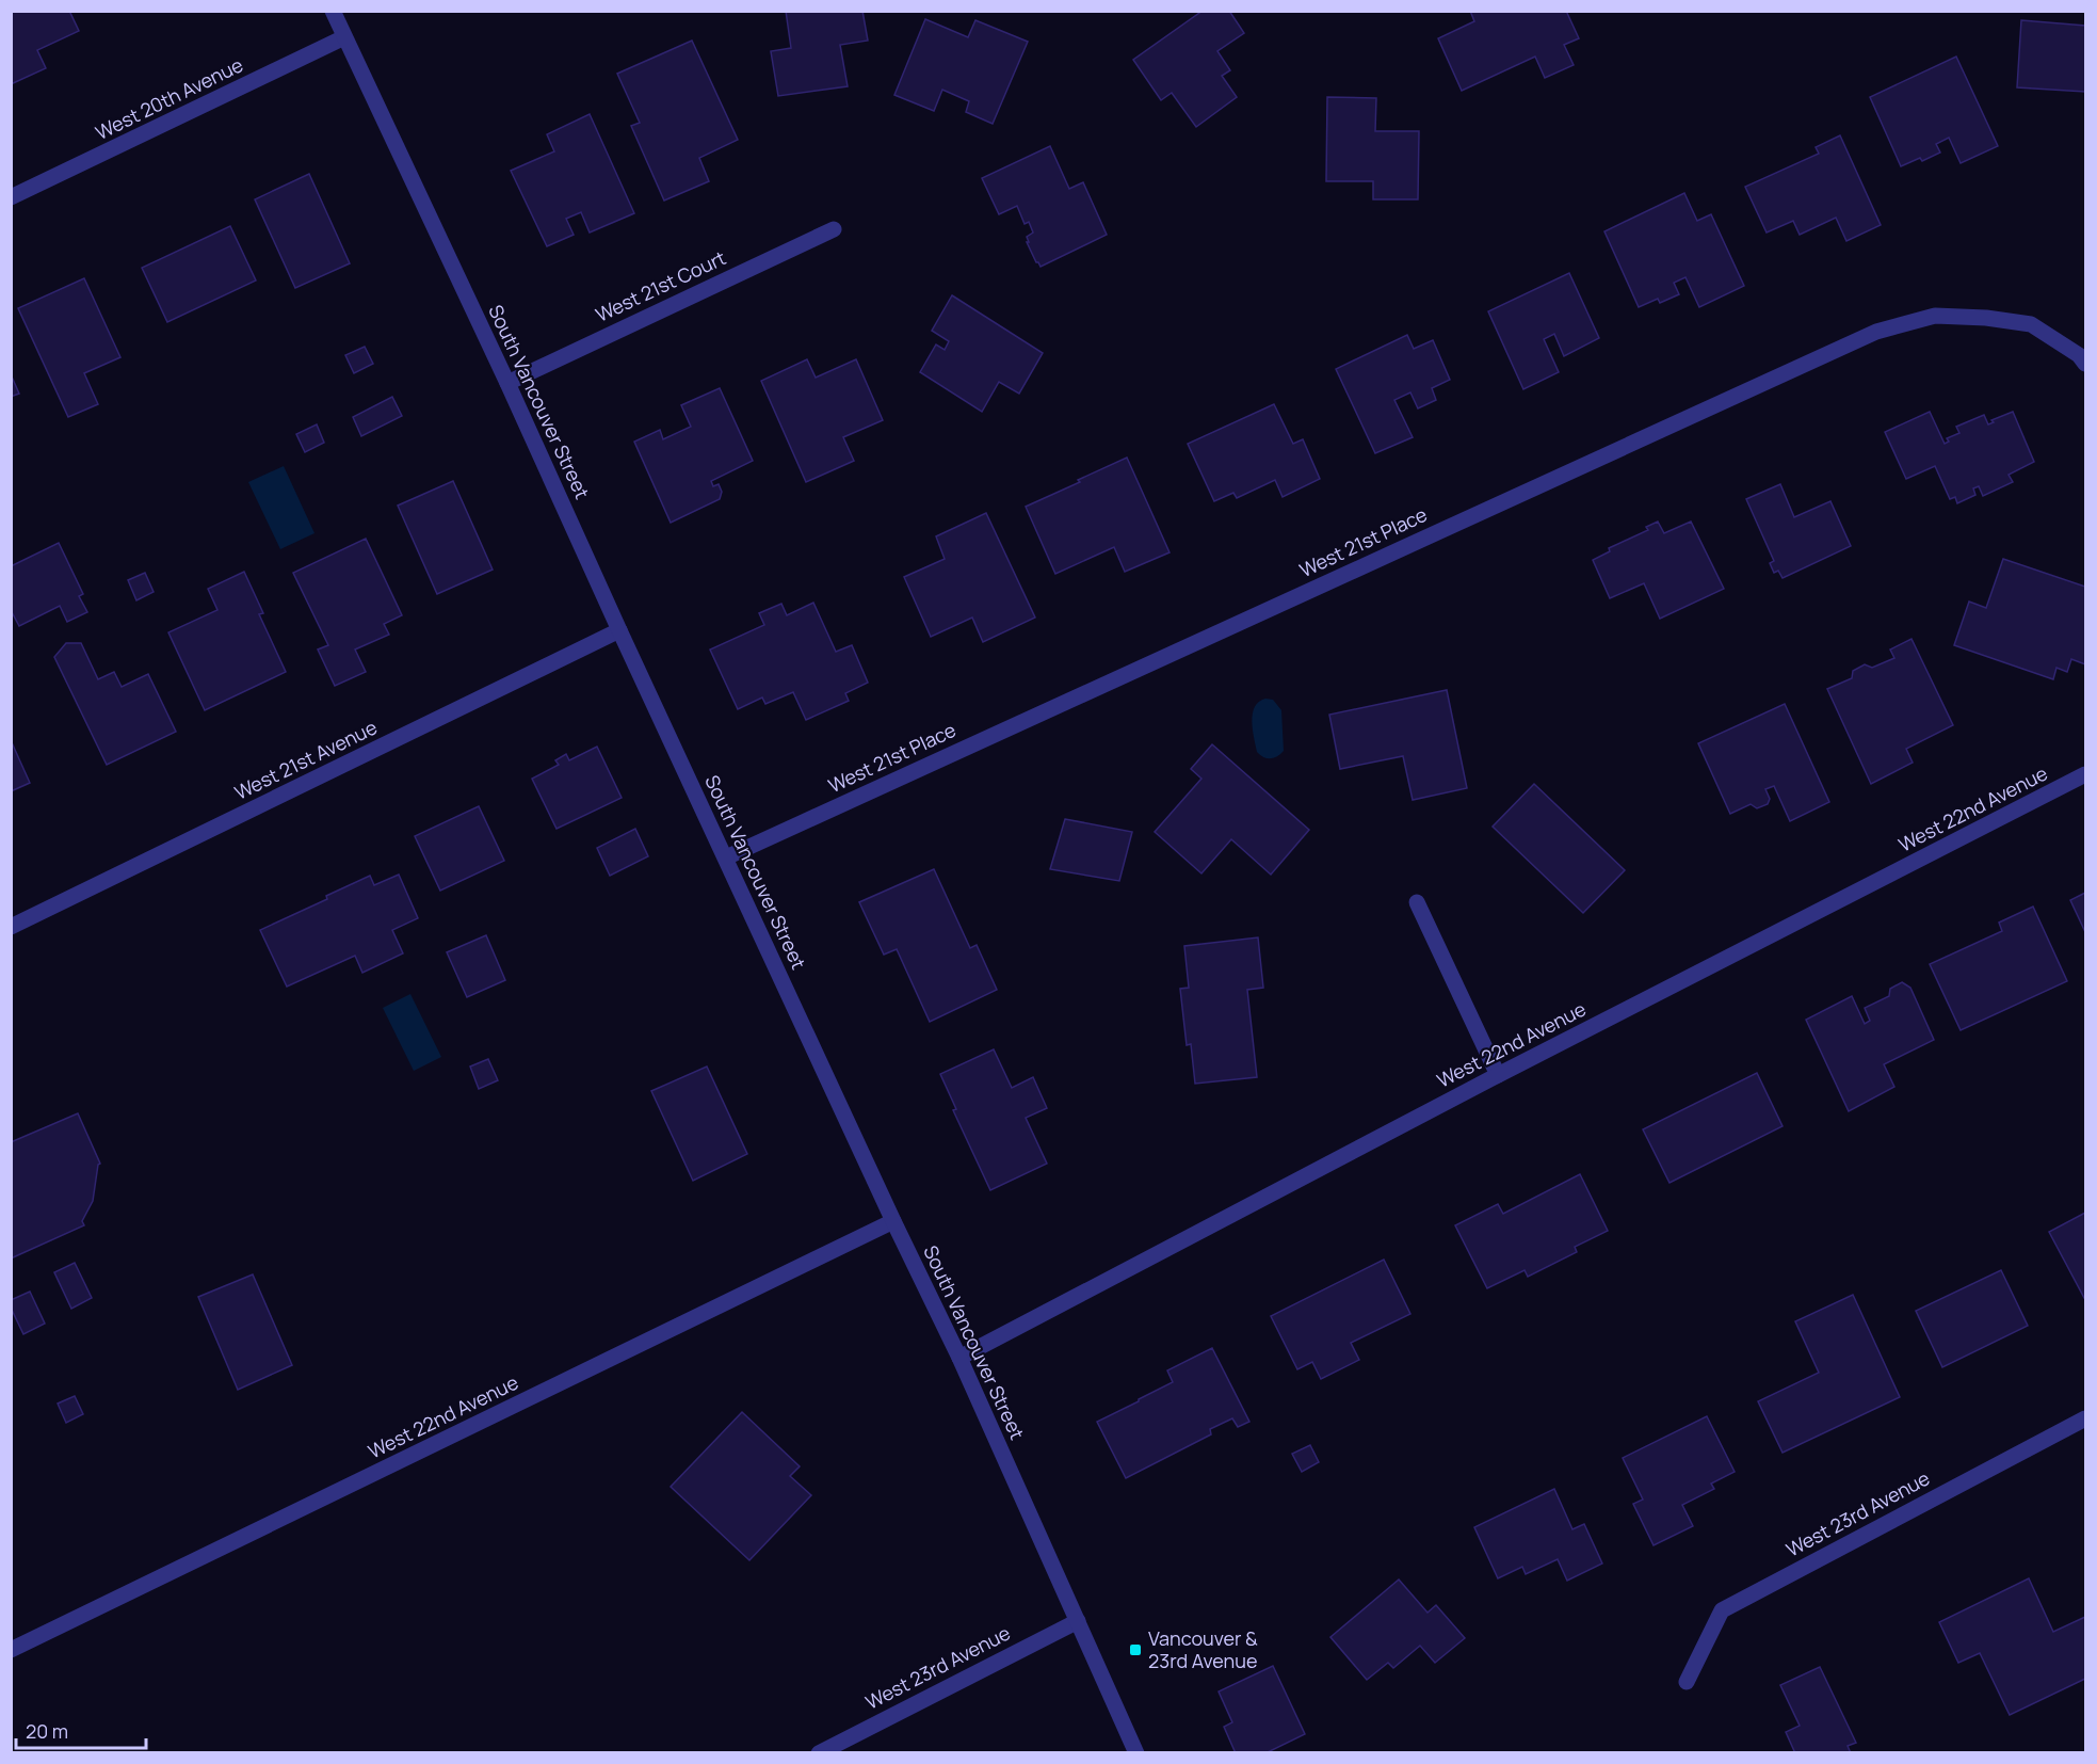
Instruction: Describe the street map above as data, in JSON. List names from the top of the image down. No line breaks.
{"streets":{"street":["West 20th Avenue","West 21st Court","South Vancouver Street","West 21st Place","West 21st Avenue","West 22nd Avenue","West 23rd Avenue"]},"crossings":[["West 20th Avenue","South Vancouver Street"],["West 21st Court","South Vancouver Street"],["South Vancouver Street","West 21st Place"],["South Vancouver Street","West 21st Avenue"],["South Vancouver Street","West 22nd Avenue"],["South Vancouver Street","West 23rd Avenue"]],"places":{"transit":["Vancouver & 23rd Avenue"]},"scale_bar":"20 m"}
